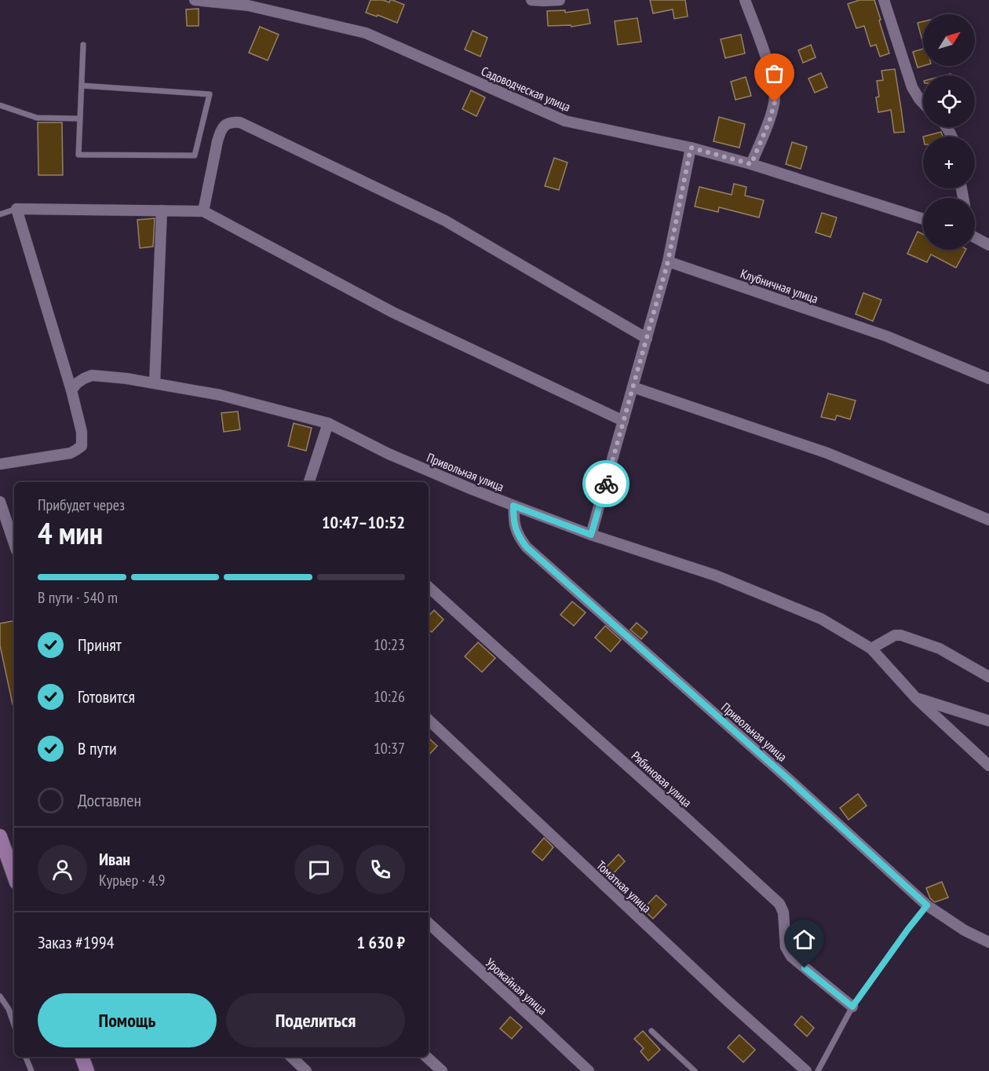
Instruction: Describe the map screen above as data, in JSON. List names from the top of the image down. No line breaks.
{"streets":{"street":["Садоводческая улица","Клубничная улица","Привольная улица","Рябиновая улица","Томатная улица","Урожайная улица"]},"north":"top right","page":{"map_buttons":["+","−"],"heading":["4 мин","Прибудет через","10:47–10:52"],"panel":["Иван","Курьер · 4.9","Заказ #1994","1 630 ₽"],"bar":"В пути · 540 m","list":[["Принят","10:23"],["Готовится","10:26"],["В пути","10:37"],"Доставлен"],"buttons":["Помощь","Поделиться"]}}
